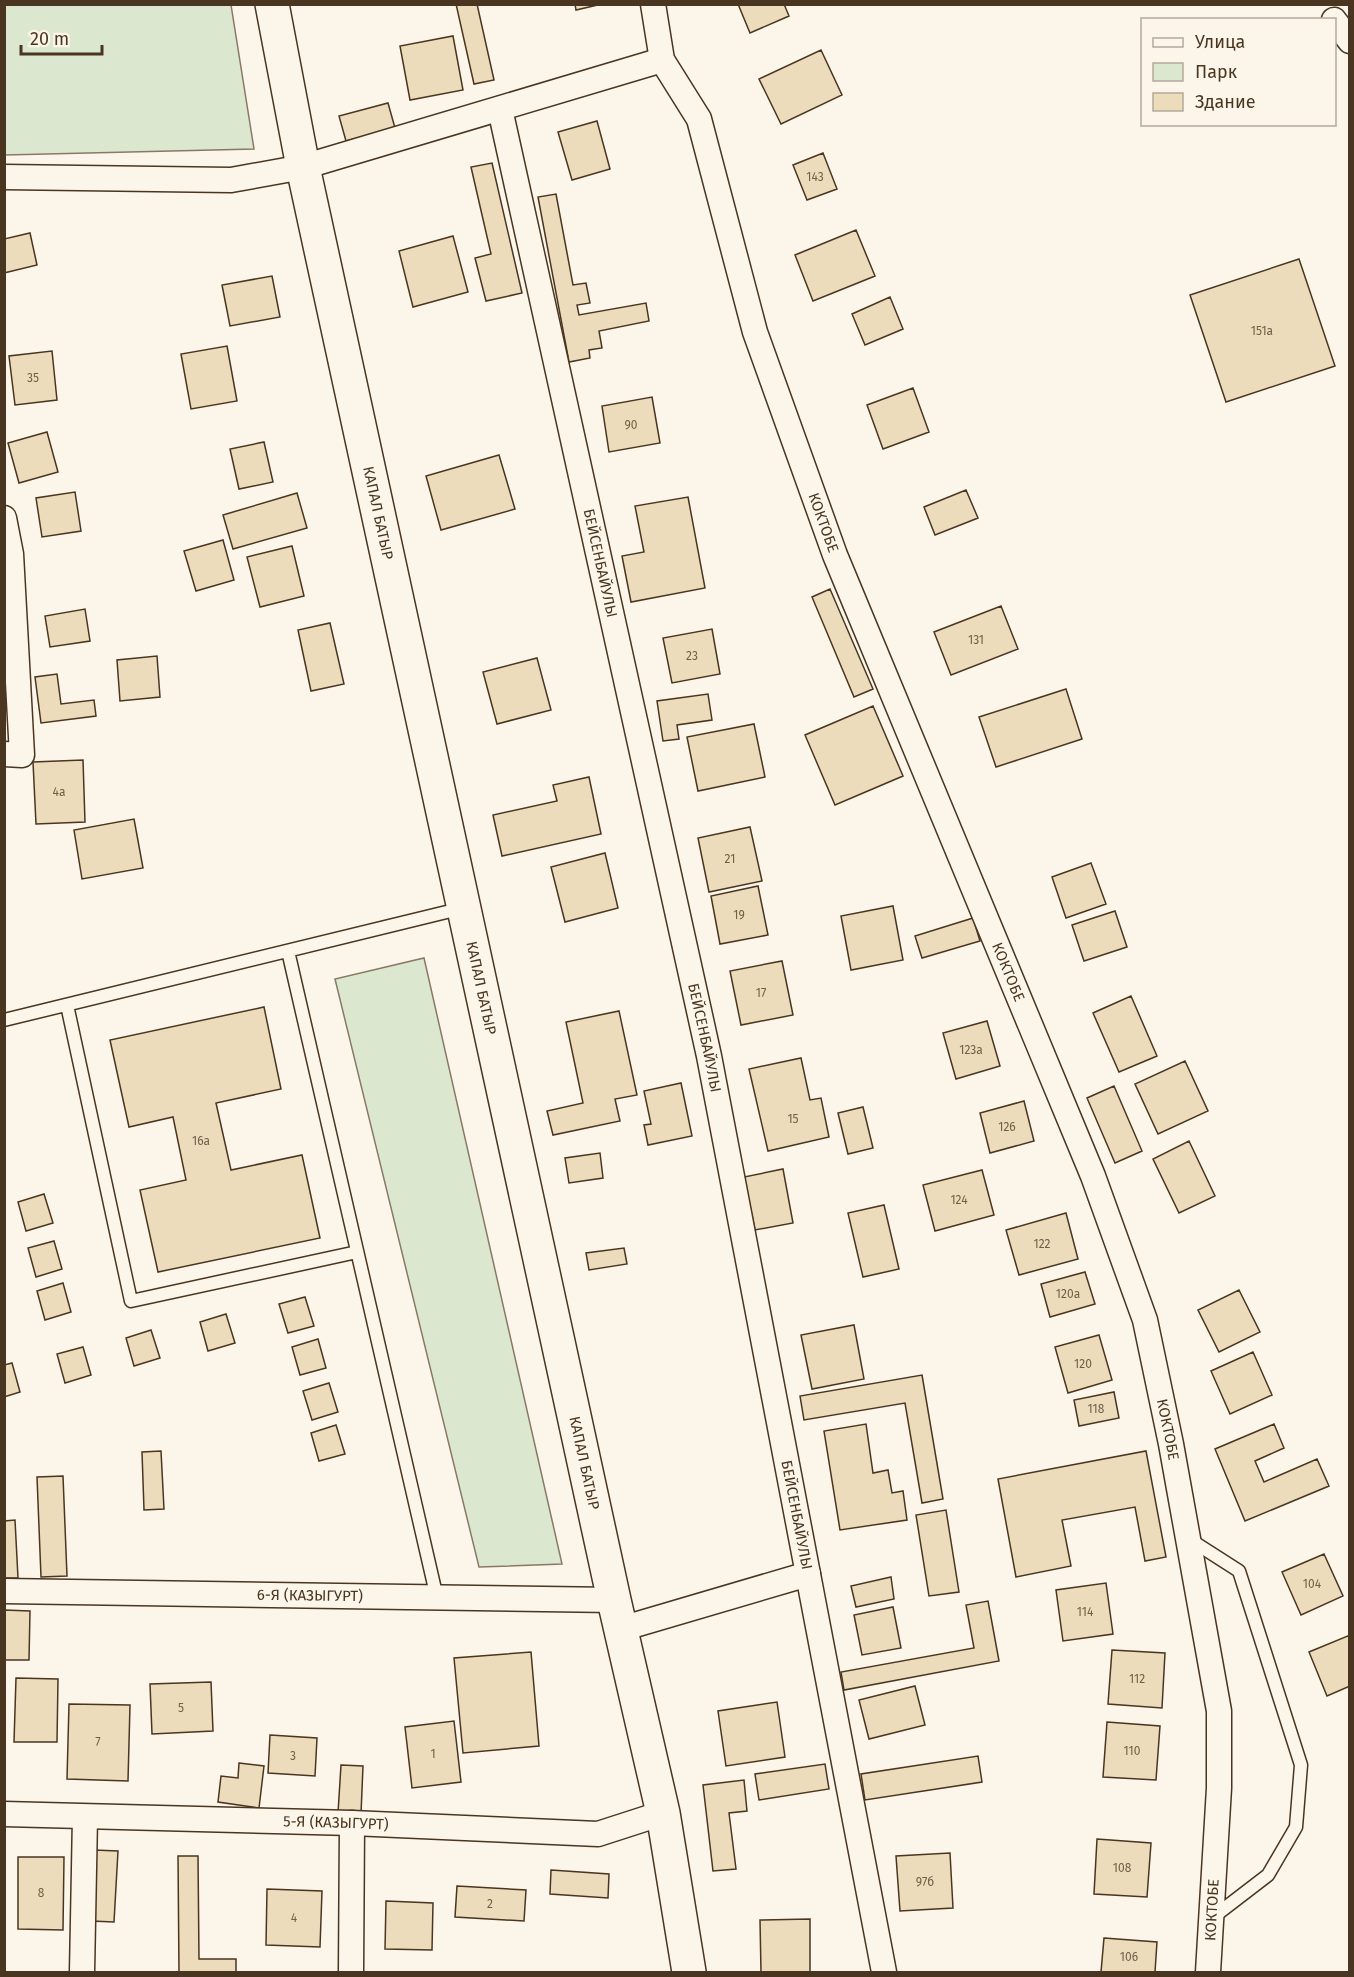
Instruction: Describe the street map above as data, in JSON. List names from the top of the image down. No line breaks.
{"streets":{"main road":["КАПАЛ БАТЫР"],"street":["КОКТОБЕ","БЕЙСЕНБАЙУЛЫ","6-Я (КАЗЫГУРТ)","5-Я (КАЗЫГУРТ)"]},"crossings":[["КАПАЛ БАТЫР","6-Я (КАЗЫГУРТ)"],["КАПАЛ БАТЫР","5-Я (КАЗЫГУРТ)"],["БЕЙСЕНБАЙУЛЫ","6-Я (КАЗЫГУРТ)"]],"house_numbers":["143","151а","35","90","131","23","4а","21","19","17","123а","15","126","16а","124","122","120а","120","118","104","114","112","5","7","110","1","3","108","97б","8","2","4","106"],"legend":["Улица","Парк","Здание"],"scale_bar":"20 m"}
